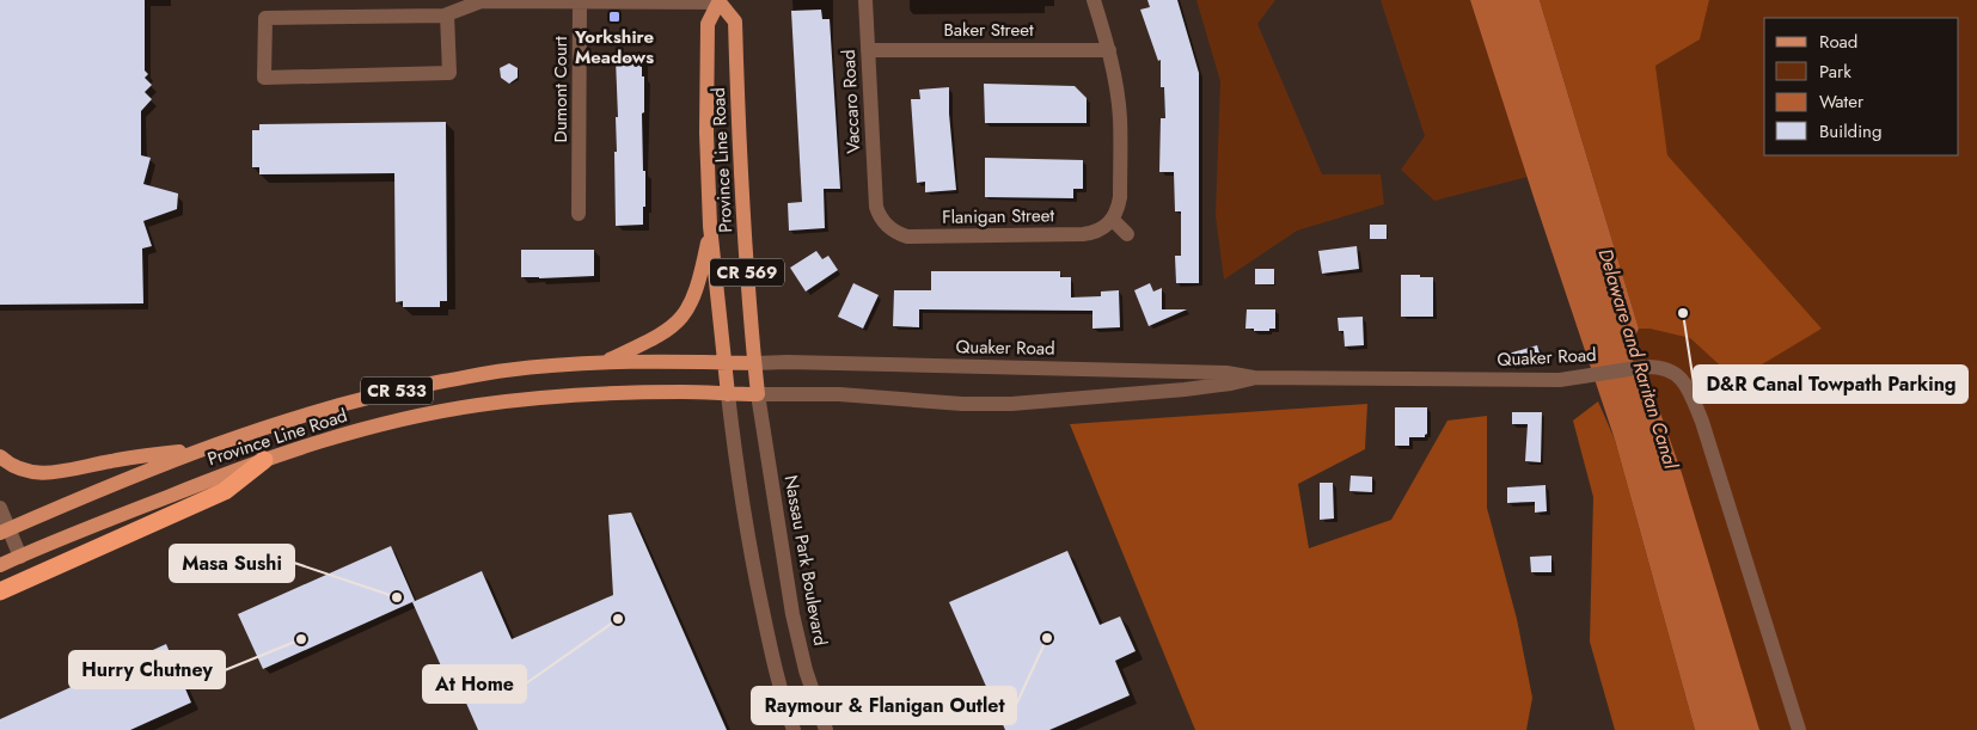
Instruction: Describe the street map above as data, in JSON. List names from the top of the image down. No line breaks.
{"streets":{"main road":["Province Line Road","CR 569","CR 533"],"street":["Baker Street","Dumont Court","Vaccaro Road","Flanigan Street","Quaker Road","Nassau Park Boulevard"]},"crossings":[["Baker Street","Vaccaro Road"],["Vaccaro Road","Flanigan Street"],["Province Line Road","Quaker Road"],["Province Line Road","CR 533"],["Province Line Road","Nassau Park Boulevard"],["Quaker Road","CR 533"],["Quaker Road","Nassau Park Boulevard"],["CR 533","Nassau Park Boulevard"]],"water":["Delaware and Raritan Canal"],"places":{"transit":["Yorkshire Meadows"],"other":["D&R Canal Towpath Parking","Masa Sushi","At Home","Raymour & Flanigan Outlet","Hurry Chutney"]},"legend":["Road","Park","Water","Building"]}
